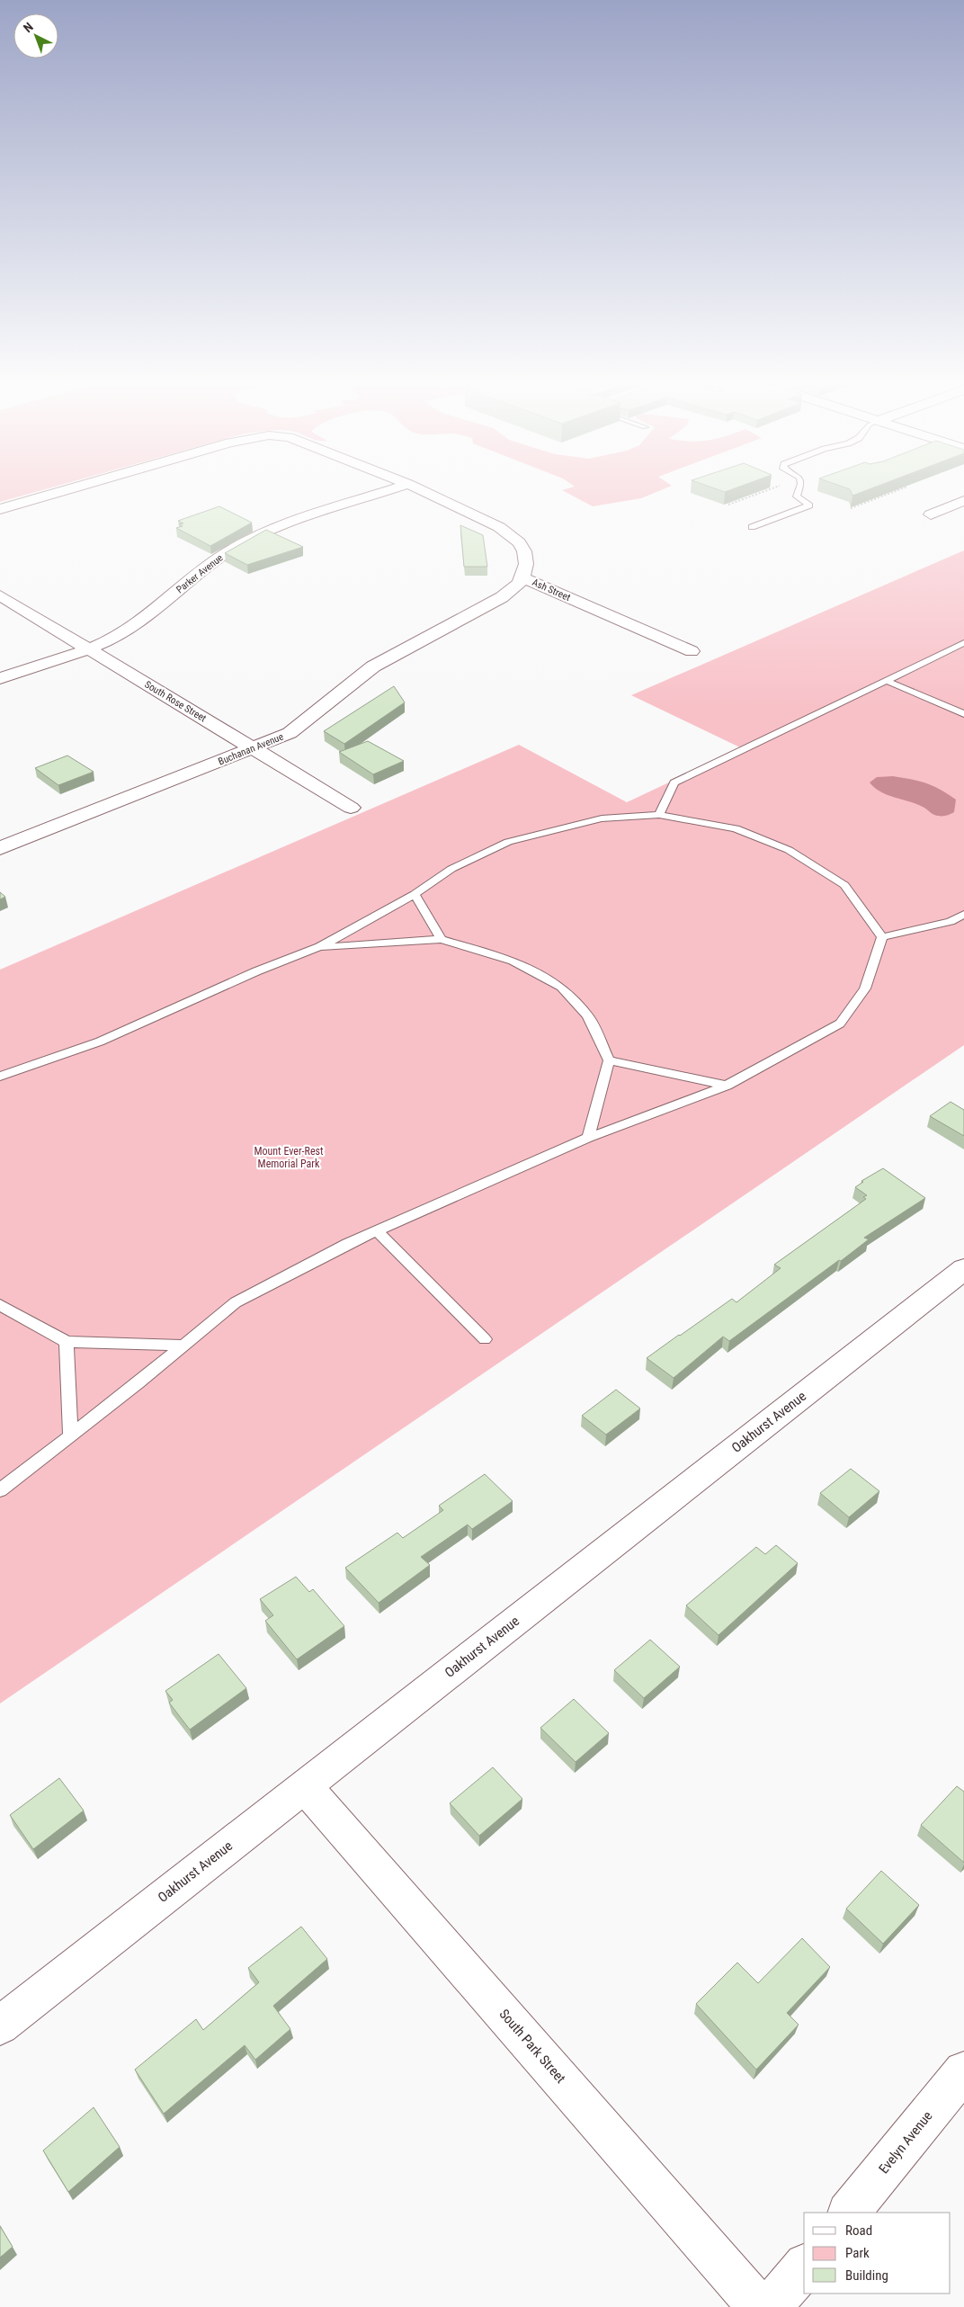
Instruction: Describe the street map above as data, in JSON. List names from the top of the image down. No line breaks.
{"streets":{"street":["Parker Avenue","Ash Street","South Rose Street","Buchanan Avenue","Oakhurst Avenue","South Park Street","Evelyn Avenue"]},"crossings":[["Parker Avenue","South Rose Street"],["Ash Street","Buchanan Avenue"],["South Rose Street","Buchanan Avenue"],["Oakhurst Avenue","South Park Street"]],"parks":["Mount Ever-Rest Memorial Park"],"legend":["Road","Park","Building"],"north":"top left"}
